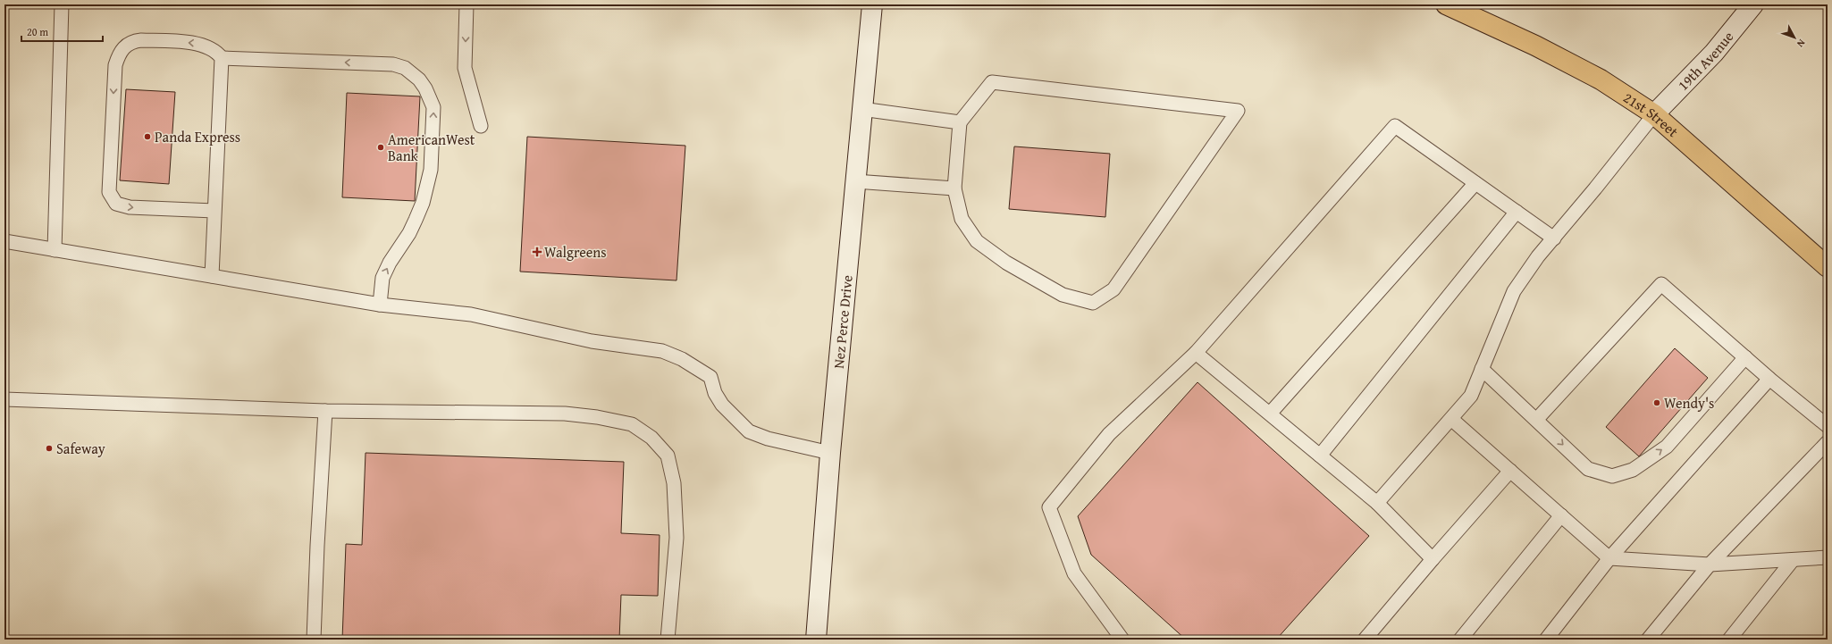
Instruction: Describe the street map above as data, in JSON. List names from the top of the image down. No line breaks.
{"streets":{"main road":["21st Street"],"street":["19th Avenue","Nez Perce Drive"]},"crossings":[["19th Avenue","21st Street"]],"places":{"other":["Panda Express","AmericanWest Bank","Wendy's","Safeway"],"health":["Walgreens"]},"scale_bar":"20 m","north":"bottom right"}
